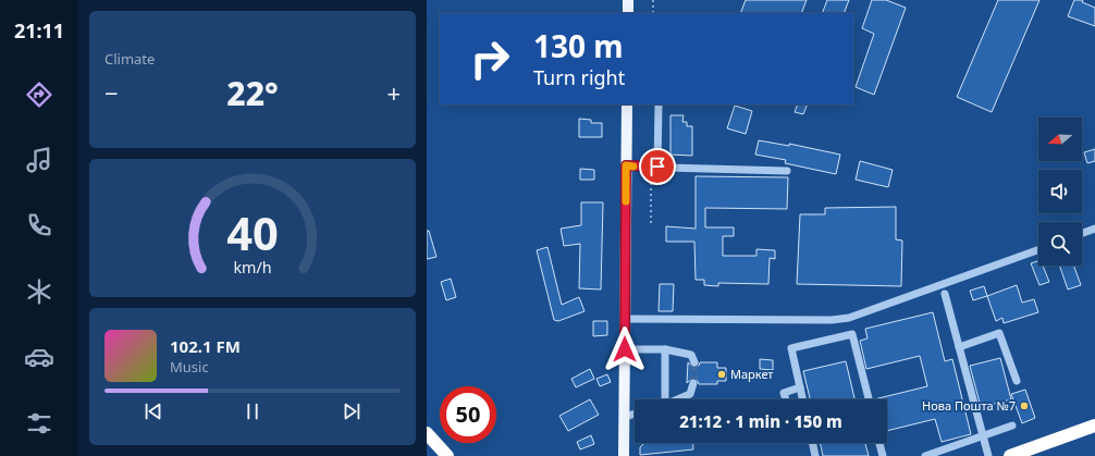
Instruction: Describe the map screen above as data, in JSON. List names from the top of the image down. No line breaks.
{"places":["Маркет","Нова Пошта №7"],"north":"left","page":{"tabs":"21:11","tile":"Climate","turn":["130 m","Turn right"],"heat":["−","22°","+"],"song":["102.1 FM","Music"],"limit":"50","trip":"21:12 · 1 min · 150 m","gauge":["40","km/h"]}}
